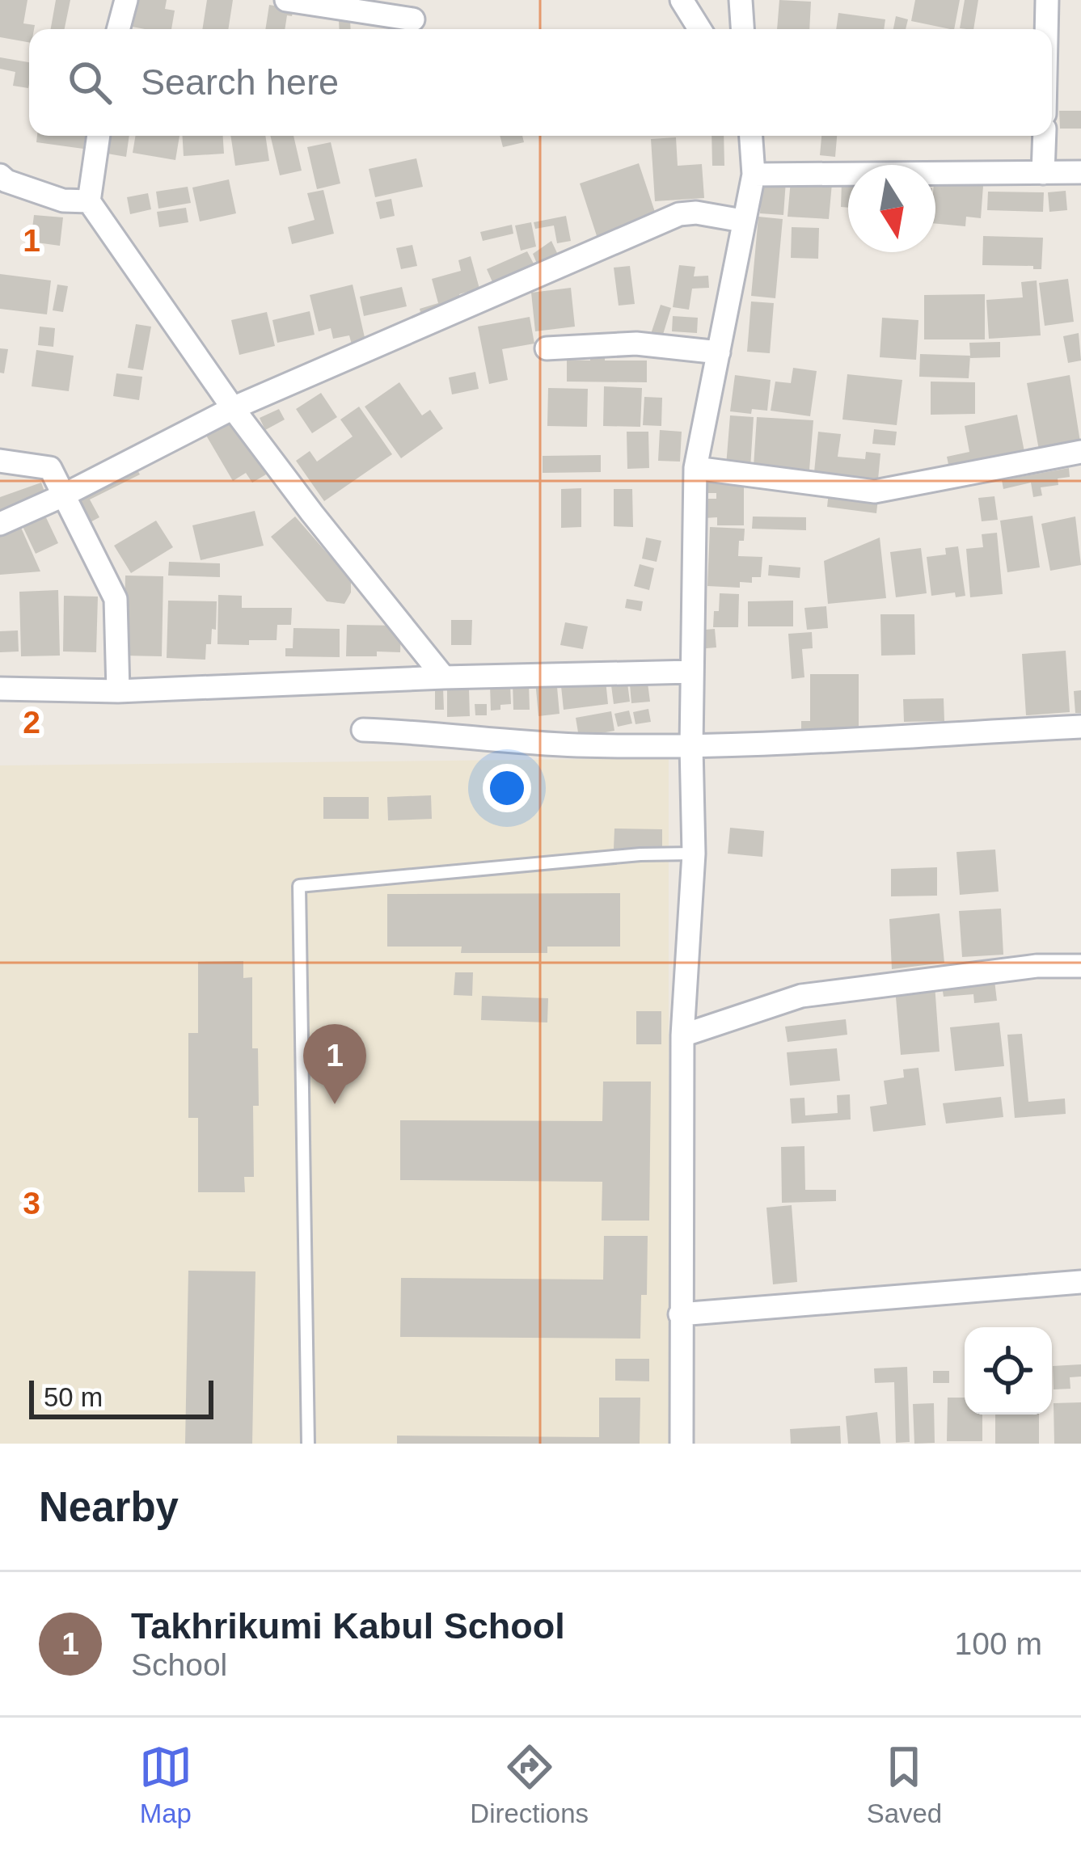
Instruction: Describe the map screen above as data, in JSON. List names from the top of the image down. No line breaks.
{"scale_bar":"50 m","north":"bottom","page":{"search":"Search here","pins":"1","scale":"50 m","heading":"Nearby","list":[{"mark":"1","name":"Takhrikumi Kabul School","note":"School","value":"100 m"}],"nav":["Map","Directions","Saved"]},"grid":{"rows":["1","2","3"]}}
